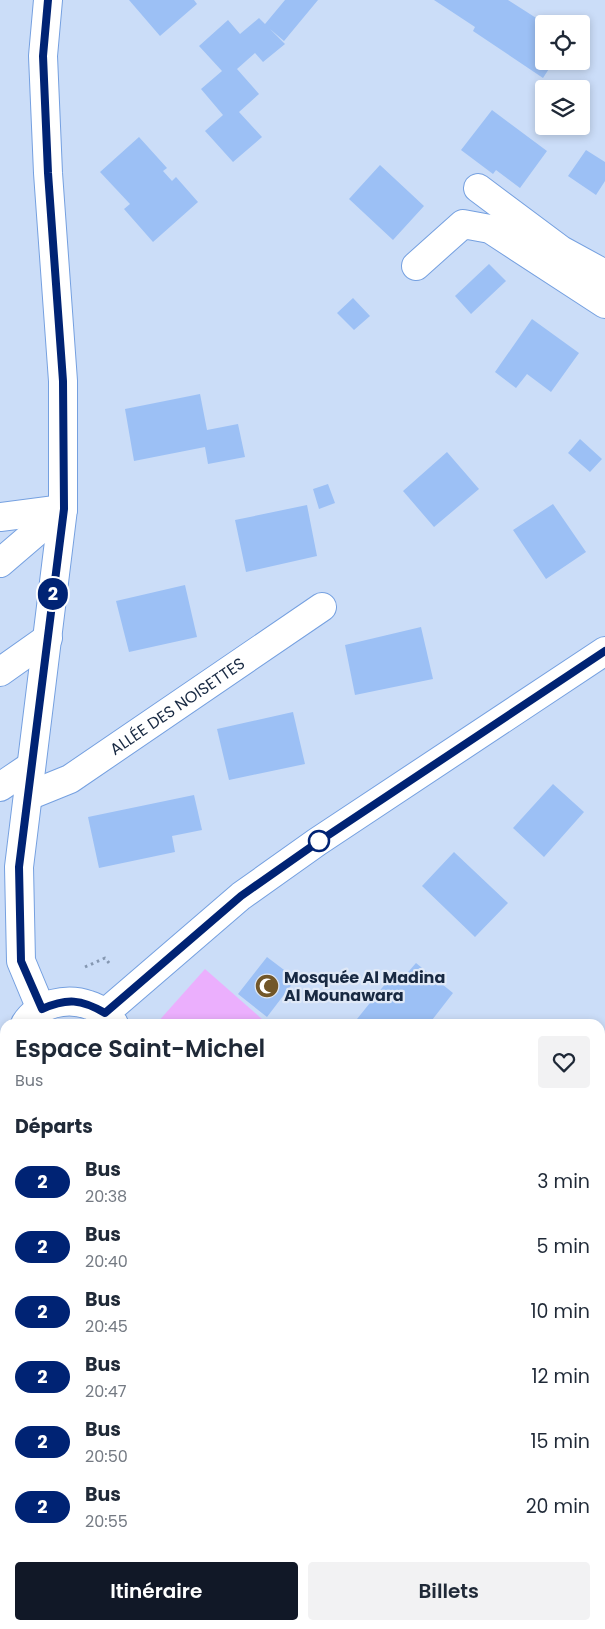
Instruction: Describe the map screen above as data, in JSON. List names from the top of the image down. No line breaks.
{"streets":{"street":["ALLÉE DES NOISETTES"]},"places":{"mosque":["Mosquée Al Madina Al Mounawara"]},"lines":["bus line 2"],"page":{"on_map":"2","heading":[["Espace Saint-Michel","Bus"],"Départs"],"list":[{"mark":"2","name":"Bus","note":"20:38","value":"3 min"},{"mark":"2","name":"Bus","note":"20:40","value":"5 min"},{"mark":"2","name":"Bus","note":"20:45","value":"10 min"},{"mark":"2","name":"Bus","note":"20:47","value":"12 min"},{"mark":"2","name":"Bus","note":"20:50","value":"15 min"},{"mark":"2","name":"Bus","note":"20:55","value":"20 min"}],"buttons":["Itinéraire","Billets"]}}
